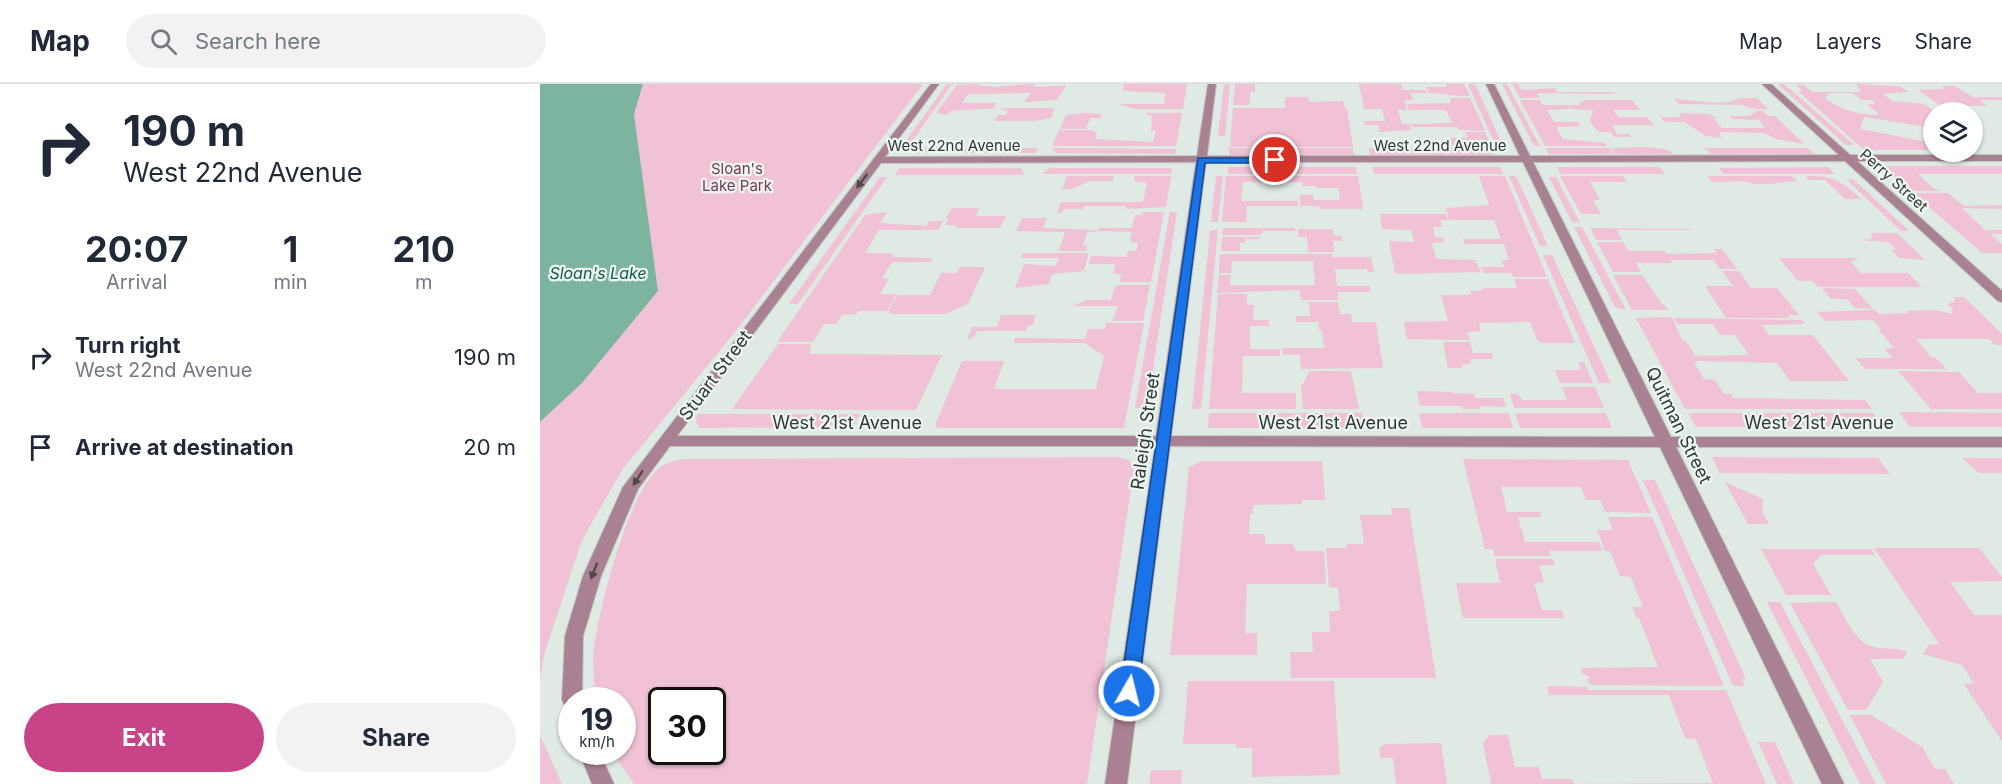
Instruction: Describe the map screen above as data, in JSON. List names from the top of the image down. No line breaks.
{"streets":{"street":["West 22nd Avenue","Perry Street","Stuart Street","West 21st Avenue","Quitman Street","Raleigh Street"]},"crossings":[["West 22nd Avenue","Perry Street"],["West 22nd Avenue","Stuart Street"],["West 22nd Avenue","Quitman Street"],["West 22nd Avenue","Raleigh Street"],["Stuart Street","West 21st Avenue"],["West 21st Avenue","Quitman Street"],["West 21st Avenue","Raleigh Street"]],"one_way":["Stuart Street"],"water":["Sloan's Lake"],"parks":["Sloan's Lake Park"],"page":{"header":"Map","search":"Search here","nav":["Map","Layers","Share"],"turn":["190 m","West 22nd Avenue"],"eta":["20:07","Arrival","1","min","210","m"],"list":[{"name":"Turn right","note":"West 22nd Avenue","value":"190 m"},{"name":"Arrive at destination","value":"20 m"}],"speed":"19 km/h","limit":"30","buttons":["Exit","Share"]}}
